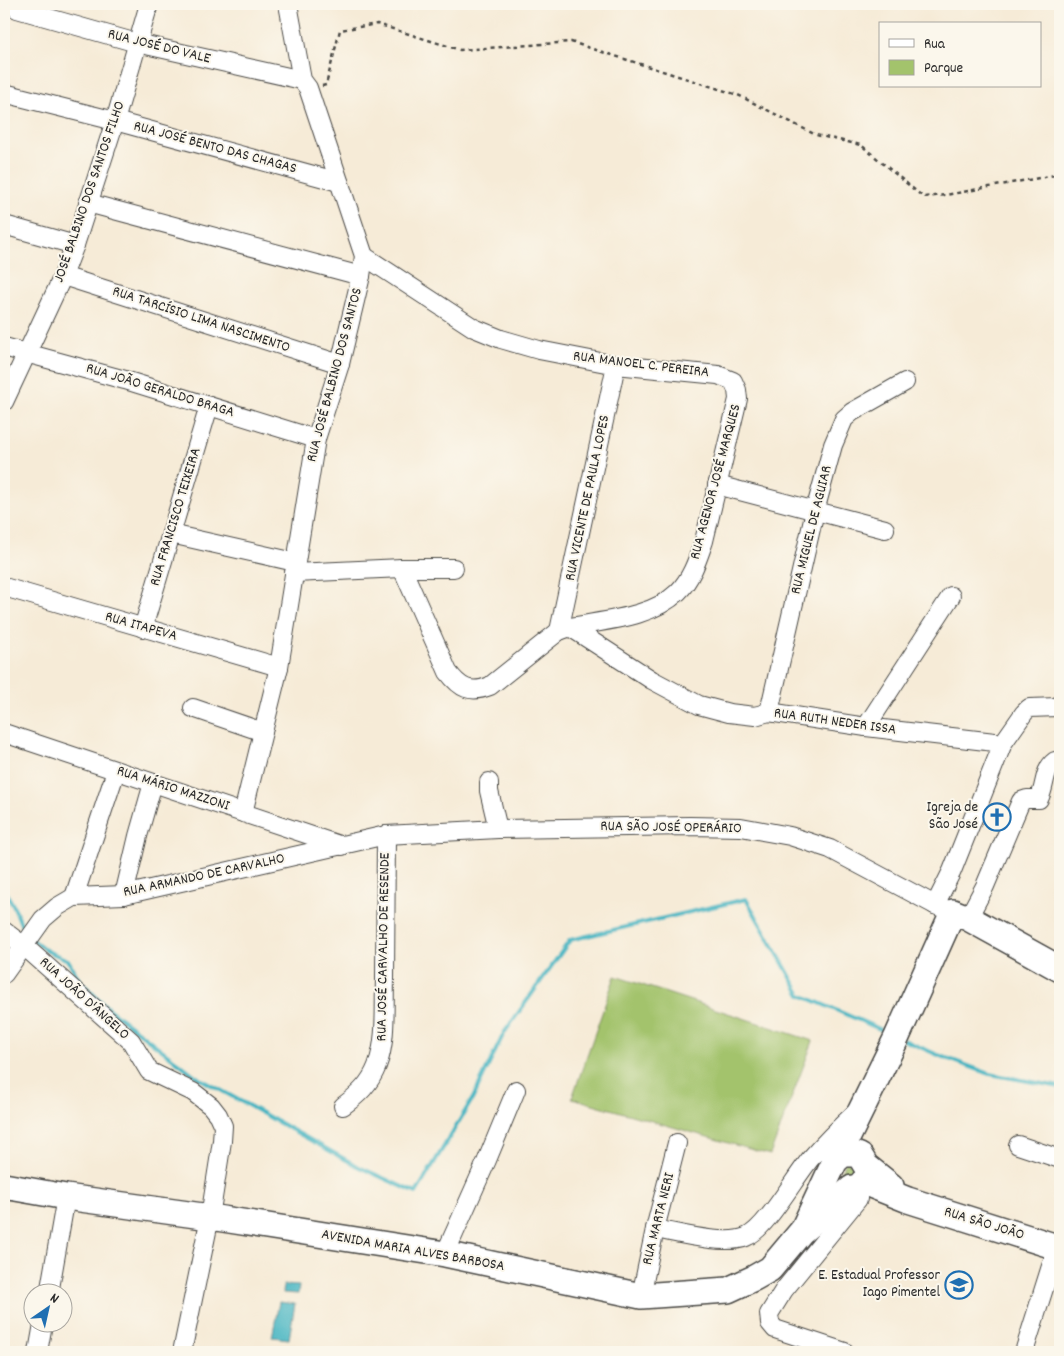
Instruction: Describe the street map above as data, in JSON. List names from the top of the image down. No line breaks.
{"streets":{"highway":["RUA SÃO JOSÉ OPERÁRIO","RUA SÃO JOÃO","AVENIDA MARIA ALVES BARBOSA"],"street":["RUA JOSÉ DO VALE","RUA JOSÉ BENTO DAS CHAGAS","JOSÉ BALBINO DOS SANTOS FILHO","RUA TARCÍSIO LIMA NASCIMENTO","RUA MANOEL C. PEREIRA","RUA JOSÉ BALBINO DOS SANTOS","RUA JOÃO GERALDO BRAGA","RUA AGENOR JOSÉ MARQUES","RUA VICENTE DE PAULA LOPES","RUA FRANCISCO TEIXEIRA","RUA MIGUEL DE AGUIAR","RUA ITAPEVA","RUA RUTH NEDER ISSA","RUA MÁRIO MAZZONI","RUA ARMANDO DE CARVALHO","RUA JOSÉ CARVALHO DE RESENDE","RUA JOÃO D'ÂNGELO","RUA MARTA NERI"]},"crossings":[["RUA JOSÉ DO VALE","JOSÉ BALBINO DOS SANTOS FILHO"],["RUA JOSÉ DO VALE","RUA JOSÉ BALBINO DOS SANTOS"],["RUA JOSÉ BENTO DAS CHAGAS","JOSÉ BALBINO DOS SANTOS FILHO"],["RUA JOSÉ BENTO DAS CHAGAS","RUA JOSÉ BALBINO DOS SANTOS"],["JOSÉ BALBINO DOS SANTOS FILHO","RUA TARCÍSIO LIMA NASCIMENTO"],["JOSÉ BALBINO DOS SANTOS FILHO","RUA JOÃO GERALDO BRAGA"],["RUA TARCÍSIO LIMA NASCIMENTO","RUA JOSÉ BALBINO DOS SANTOS"],["RUA MANOEL C. PEREIRA","RUA JOSÉ BALBINO DOS SANTOS"],["RUA MANOEL C. PEREIRA","RUA AGENOR JOSÉ MARQUES"],["RUA MANOEL C. PEREIRA","RUA VICENTE DE PAULA LOPES"],["RUA JOSÉ BALBINO DOS SANTOS","RUA JOÃO GERALDO BRAGA"],["RUA JOSÉ BALBINO DOS SANTOS","RUA ITAPEVA"],["RUA JOSÉ BALBINO DOS SANTOS","RUA MÁRIO MAZZONI"],["RUA JOÃO GERALDO BRAGA","RUA FRANCISCO TEIXEIRA"],["RUA AGENOR JOSÉ MARQUES","RUA VICENTE DE PAULA LOPES"],["RUA AGENOR JOSÉ MARQUES","RUA RUTH NEDER ISSA"],["RUA VICENTE DE PAULA LOPES","RUA RUTH NEDER ISSA"],["RUA FRANCISCO TEIXEIRA","RUA ITAPEVA"],["RUA MIGUEL DE AGUIAR","RUA RUTH NEDER ISSA"],["RUA MÁRIO MAZZONI","RUA SÃO JOSÉ OPERÁRIO"],["RUA MÁRIO MAZZONI","RUA ARMANDO DE CARVALHO"],["RUA SÃO JOSÉ OPERÁRIO","RUA ARMANDO DE CARVALHO"],["RUA SÃO JOSÉ OPERÁRIO","RUA JOSÉ CARVALHO DE RESENDE"],["RUA SÃO JOSÉ OPERÁRIO","AVENIDA MARIA ALVES BARBOSA"],["RUA JOÃO D'ÂNGELO","AVENIDA MARIA ALVES BARBOSA"],["RUA MARTA NERI","AVENIDA MARIA ALVES BARBOSA"],["RUA SÃO JOÃO","AVENIDA MARIA ALVES BARBOSA"]],"places":{"church":["Igreja de São José"],"school or university":["E. Estadual Professor Iago Pimentel"]},"legend":["Rua","Parque"],"north":"top right"}
